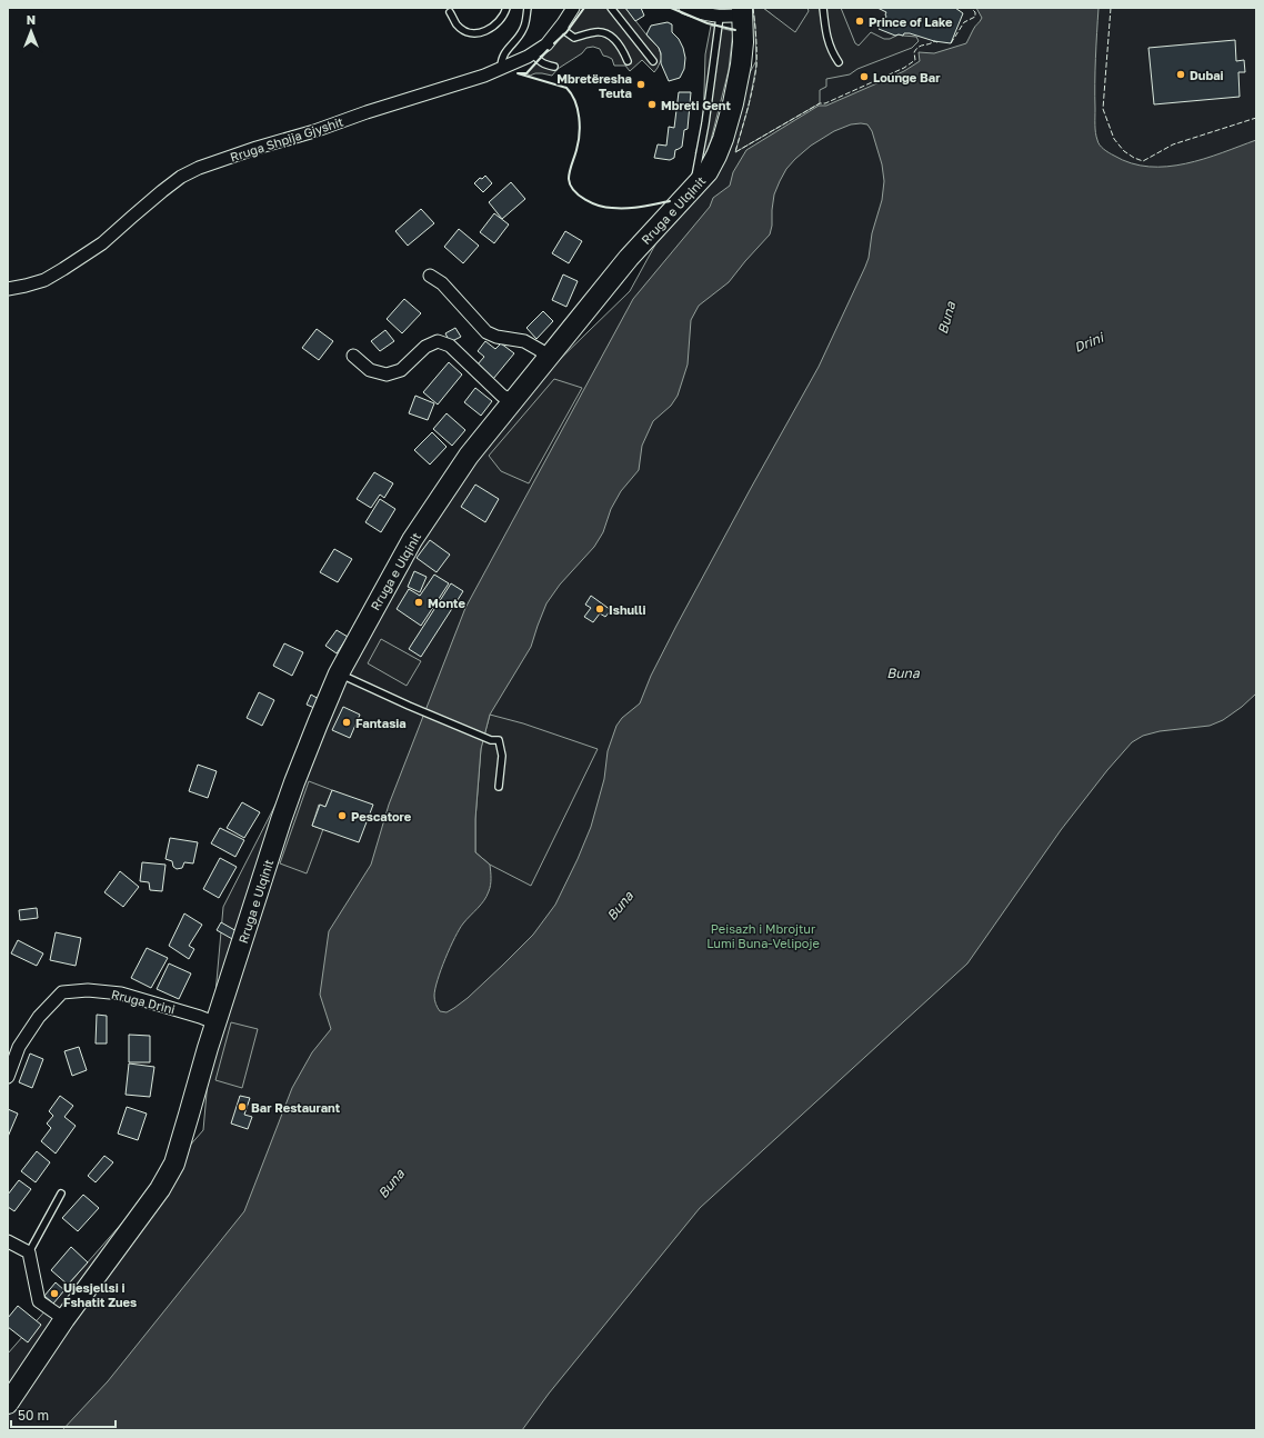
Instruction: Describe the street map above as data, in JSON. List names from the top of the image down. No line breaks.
{"streets":{"main road":["Rruga e Ulqinit"],"street":["Rruga Shpija Gjyshit","Rruga Drini"]},"crossings":[["Rruga e Ulqinit","Rruga Drini"]],"water":["Buna","Drini"],"parks":["Peisazh i Mbrojtur Lumi Buna-Velipoje"],"places":["Prince of Lake","Dubai","Lounge Bar","Mbretëresha Teuta","Mbreti Gent","Monte","Ishulli","Fantasia","Pescatore","Bar Restaurant","Ujesjellsi i Fshatit Zues"],"scale_bar":"50 m","north":"top"}
